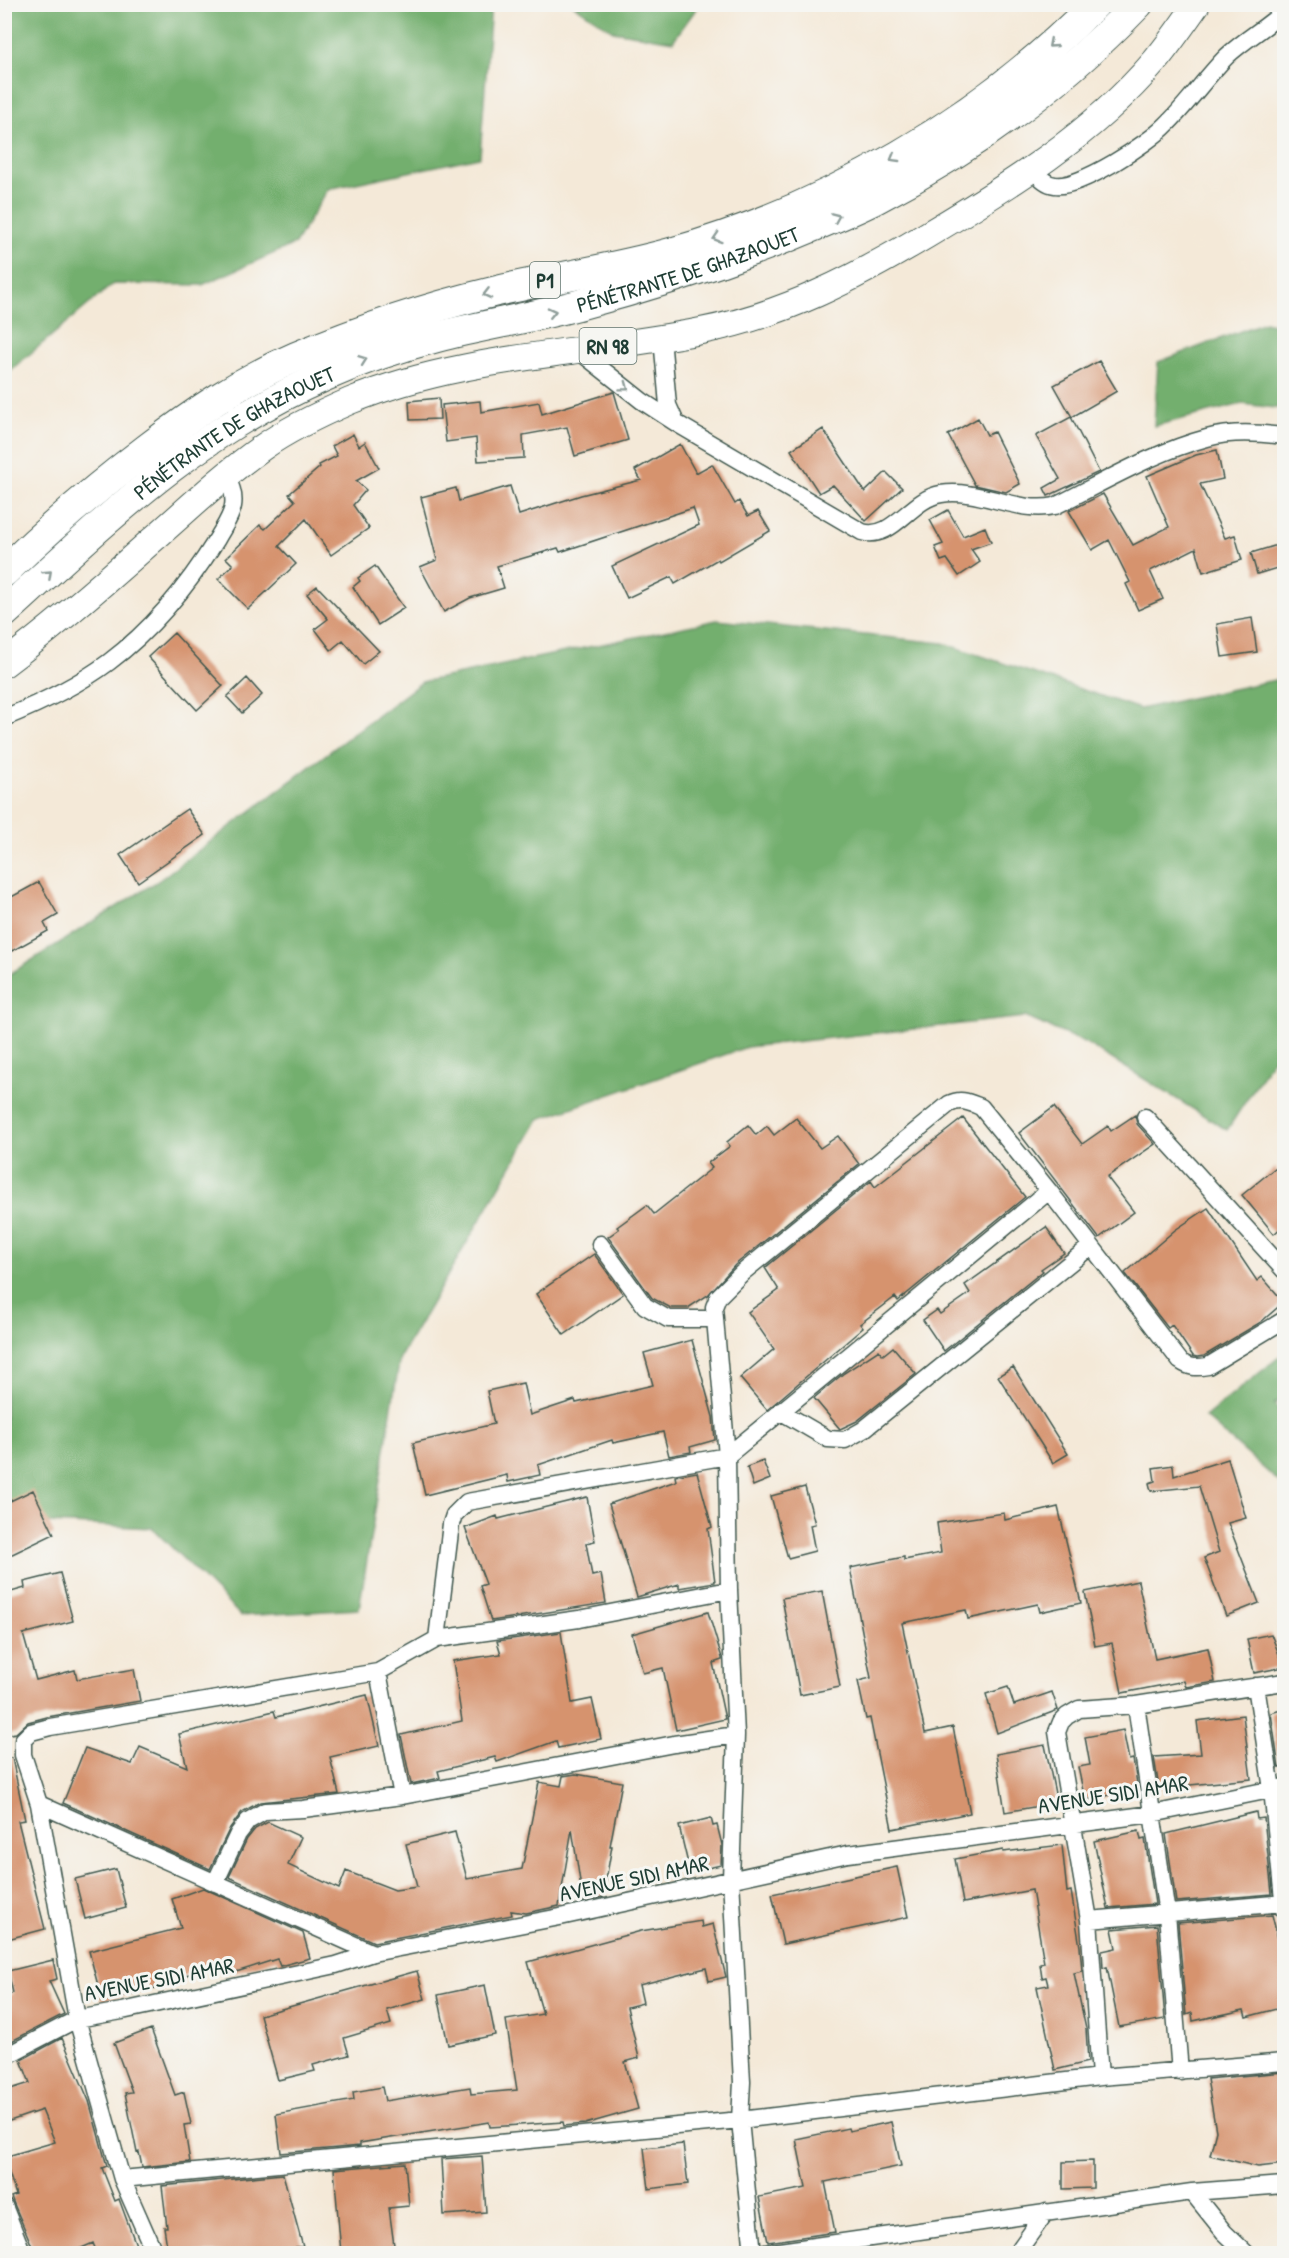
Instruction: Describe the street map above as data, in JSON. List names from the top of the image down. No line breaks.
{"streets":{"highway":["PÉNÉTRANTE DE GHAZAOUET","P1"],"main road":["RN 98"],"street":["AVENUE SIDI AMAR"]}}
